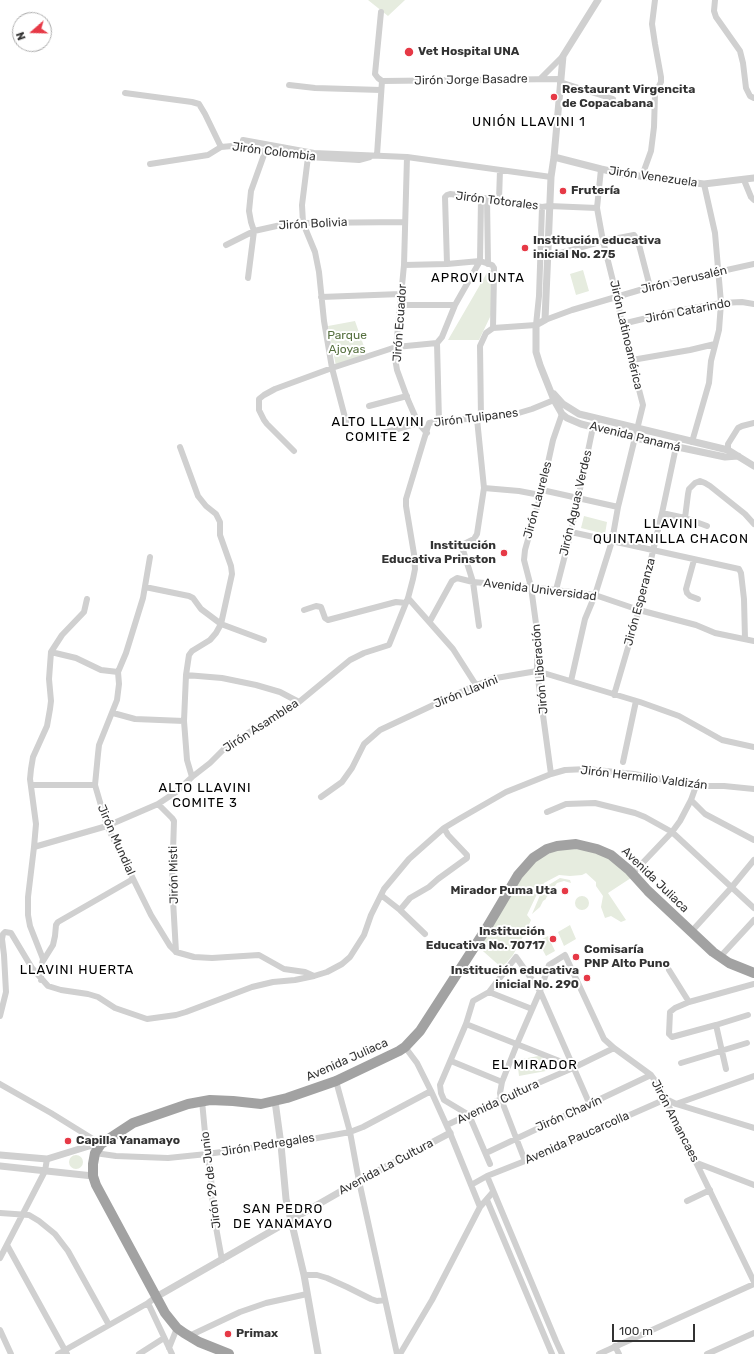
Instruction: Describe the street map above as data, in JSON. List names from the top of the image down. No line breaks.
{"streets":{"highway":["Avenida Juliaca"],"street":["Jirón Jorge Basadre","Jirón Colombia","Jirón Venezuela","Jirón Totorales","Jirón Bolivia","Jirón Jerusalén","Jirón Catarindo","Jirón Ecuador","Jirón Latinoamérica","Jirón Tulipanes","Avenida Panamá","Jirón Laureles","Jirón Aguas Verdes","Avenida Universidad","Jirón Esperanza","Jirón Liberación","Jirón Llavini","Jirón Asamblea","Jirón Hermilio Valdizán","Jirón Mundial","Jirón Misti","Avenida Cultura","Jirón Chavín","Jirón Amancaes","Avenida Paucarcolla","Jirón Pedregales","Avenida La Cultura","Jirón 29 de Junio"]},"crossings":[["Jirón Jorge Basadre","Avenida Panamá"],["Jirón Colombia","Jirón Ecuador"],["Jirón Colombia","Avenida Panamá"],["Jirón Venezuela","Jirón Latinoamérica"],["Jirón Venezuela","Avenida Panamá"],["Jirón Totorales","Jirón Latinoamérica"],["Jirón Totorales","Avenida Panamá"],["Jirón Bolivia","Jirón Ecuador"],["Jirón Jerusalén","Jirón Latinoamérica"],["Jirón Jerusalén","Avenida Panamá"],["Jirón Catarindo","Jirón Latinoamérica"],["Jirón Ecuador","Jirón Tulipanes"],["Jirón Latinoamérica","Avenida Panamá"],["Jirón Latinoamérica","Avenida Universidad"],["Jirón Latinoamérica","Jirón Llavini"],["Jirón Tulipanes","Avenida Panamá"],["Avenida Panamá","Jirón Laureles"],["Avenida Panamá","Jirón Aguas Verdes"],["Avenida Panamá","Jirón Esperanza"],["Jirón Laureles","Avenida Universidad"],["Jirón Laureles","Jirón Liberación"],["Jirón Aguas Verdes","Avenida Universidad"],["Avenida Universidad","Jirón Esperanza"],["Avenida Universidad","Jirón Liberación"],["Jirón Esperanza","Jirón Llavini"],["Jirón Liberación","Jirón Llavini"],["Jirón Liberación","Jirón Hermilio Valdizán"],["Jirón Asamblea","Jirón Mundial"],["Jirón Asamblea","Jirón Misti"],["Jirón Mundial","Jirón Misti"],["Avenida Juliaca","Jirón Pedregales"],["Avenida Juliaca","Jirón 29 de Junio"],["Avenida Cultura","Jirón Amancaes"],["Jirón Chavín","Jirón Amancaes"],["Jirón Amancaes","Avenida Paucarcolla"],["Jirón Pedregales","Jirón 29 de Junio"],["Avenida La Cultura","Jirón 29 de Junio"]],"districts":["UNIÓN LLAVINI 1","APROVI UNTA","ALTO LLAVINI COMITE 2","LLAVINI QUINTANILLA CHACON","ALTO LLAVINI COMITE 3","LLAVINI HUERTA","EL MIRADOR","SAN PEDRO DE YANAMAYO"],"parks":["Parque Ajoyas"],"places":["Vet Hospital UNA","Restaurant Virgencita de Copacabana","Frutería","Institución educativa inicial No. 275","Institución Educativa Prinston","Mirador Puma Uta","Institución Educativa No. 70717","Comisaría PNP Alto Puno","Institución educativa inicial No. 290","Capilla Yanamayo","Primax"],"scale_bar":"100 m","north":"left"}
